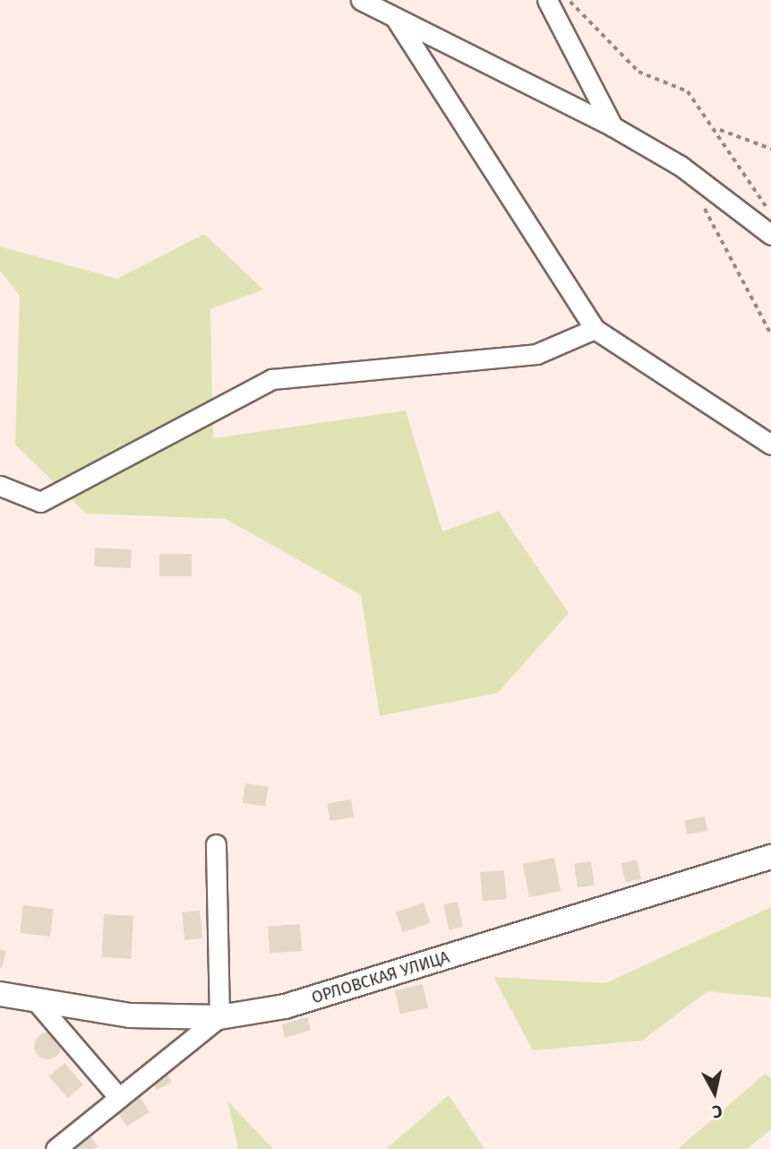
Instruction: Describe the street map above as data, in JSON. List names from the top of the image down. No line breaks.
{"streets":{"main road":["ОРЛОВСКАЯ УЛИЦА"]},"north":"bottom"}
